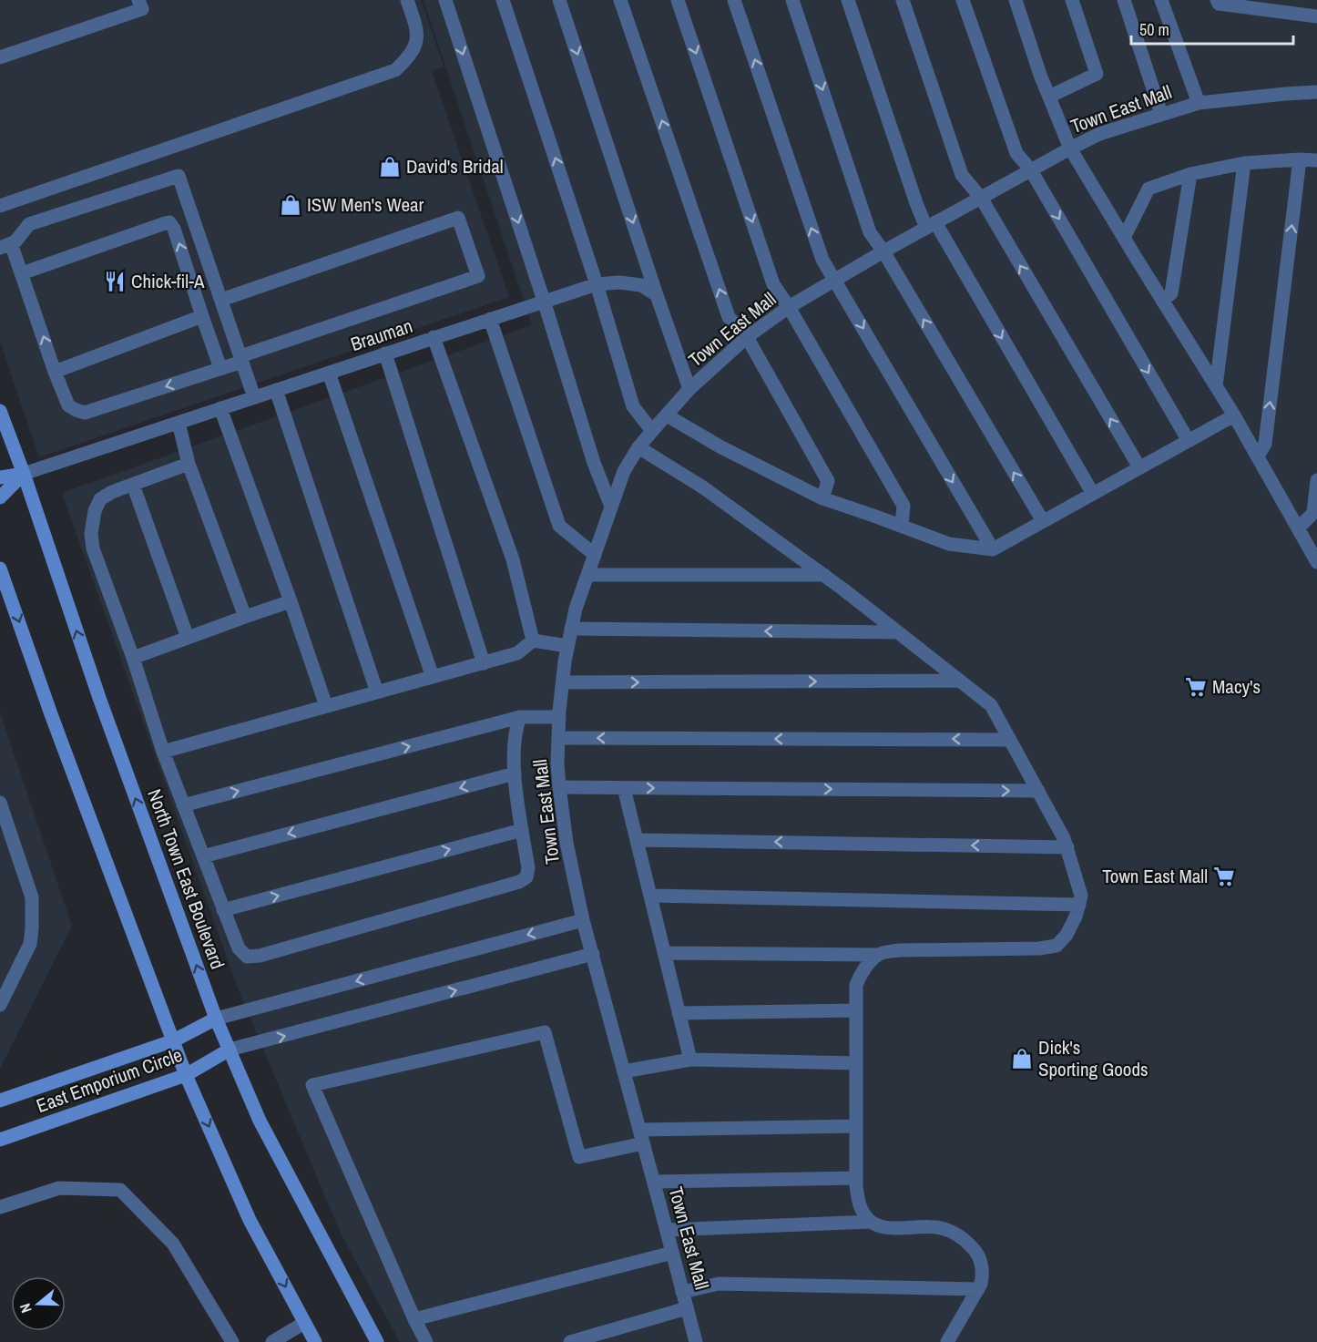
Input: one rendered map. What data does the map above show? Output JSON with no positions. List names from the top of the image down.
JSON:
{
  "streets": {
    "main road": ["North Town East Boulevard", "East Emporium Circle"],
    "street": ["Town East Mall", "Brauman"]
  },
  "crossings": [
    ["Brauman", "North Town East Boulevard"],
    ["North Town East Boulevard", "East Emporium Circle"]
  ],
  "places": {
    "shop": ["David's Bridal", "ISW Men's Wear", "Dick's Sporting Goods"],
    "restaurant": ["Chick-fil-A"],
    "supermarket": ["Macy's", "Town East Mall"]
  },
  "scale_bar": "50 m",
  "north": "left"
}
